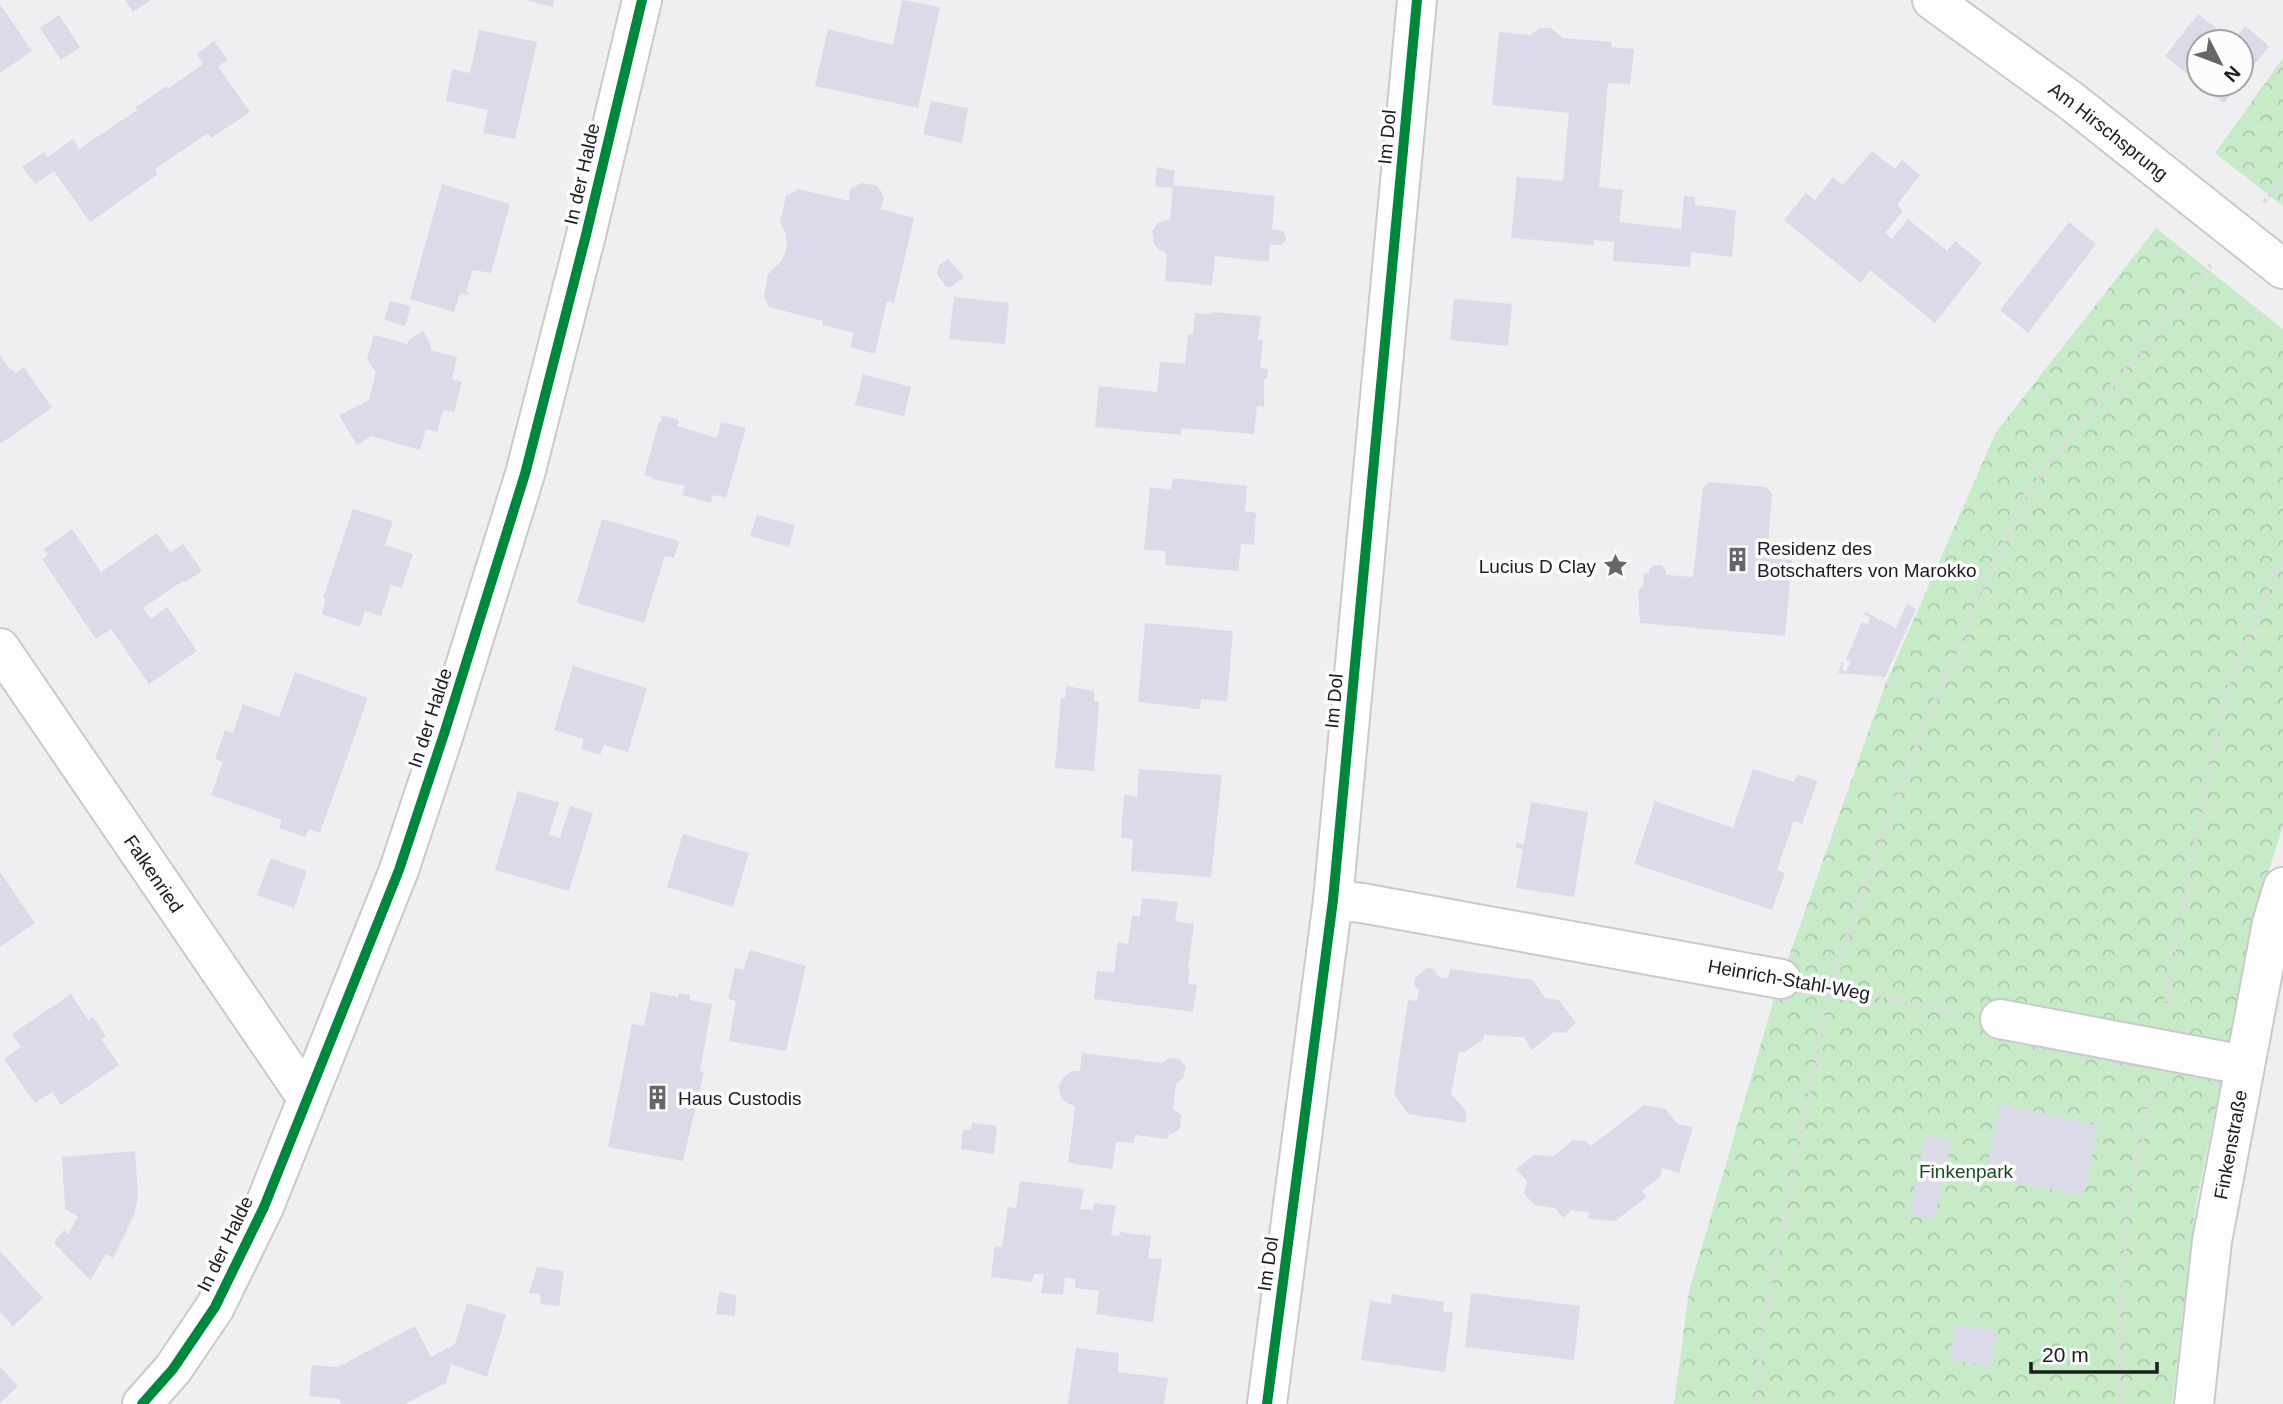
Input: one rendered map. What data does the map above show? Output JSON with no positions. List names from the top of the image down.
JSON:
{
  "streets": {
    "street": [
      "Am Hirschsprung",
      "Im Dol",
      "In der Halde",
      "Falkenried",
      "Heinrich-Stahl-Weg",
      "Finkenstraße"
    ]
  },
  "crossings": [
    ["Im Dol", "Heinrich-Stahl-Weg"],
    ["In der Halde", "Falkenried"]
  ],
  "parks": ["Finkenpark"],
  "places": {
    "building": ["Residenz des Botschafters von Marokko", "Haus Custodis"],
    "place": ["Lucius D Clay"]
  },
  "scale_bar": "20 m",
  "north": "bottom right"
}
